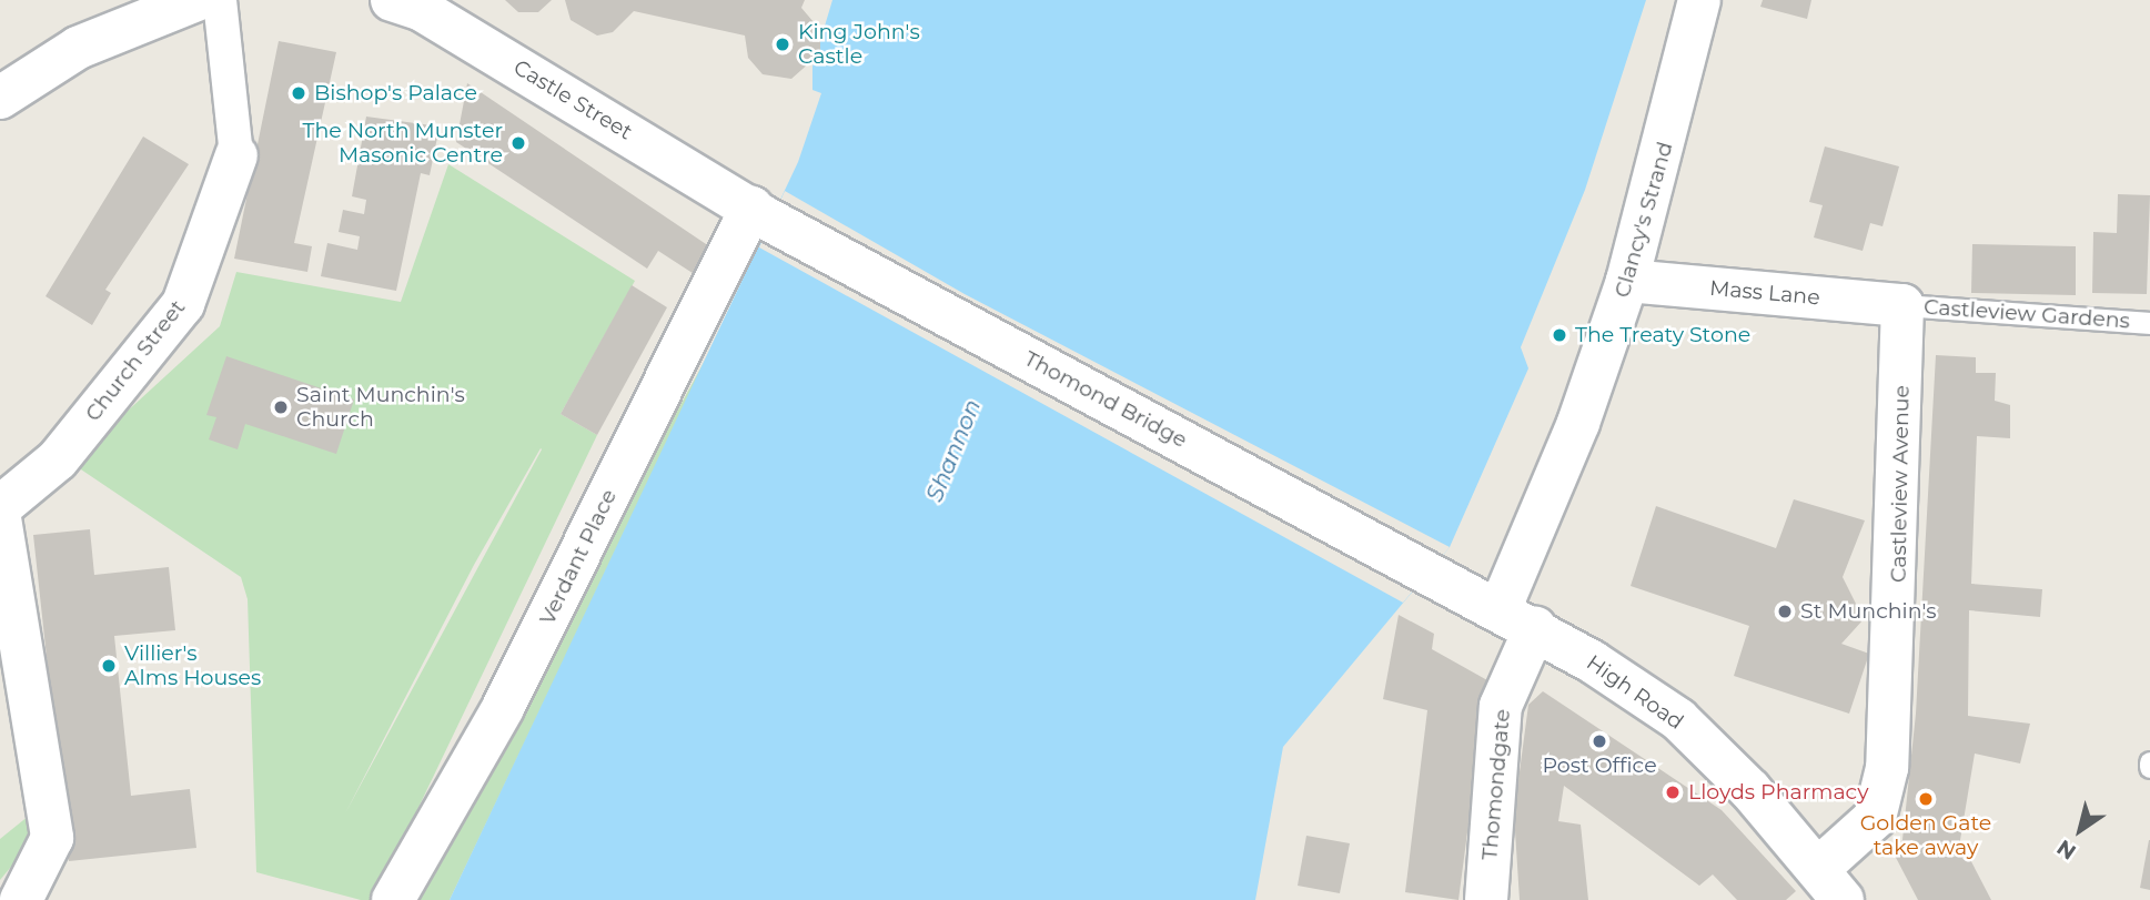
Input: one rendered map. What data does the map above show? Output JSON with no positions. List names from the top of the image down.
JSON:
{
  "streets": {
    "street": [
      "Castle Street",
      "Clancy's Strand",
      "Mass Lane",
      "Church Street",
      "Thomond Bridge",
      "Castleview Avenue",
      "Verdant Place",
      "High Road",
      "Thomondgate"
    ],
    "lane": ["Castleview Gardens"]
  },
  "crossings": [
    ["Castle Street", "Thomond Bridge"],
    ["Castle Street", "Verdant Place"],
    ["Clancy's Strand", "Mass Lane"],
    ["Clancy's Strand", "High Road"],
    ["Clancy's Strand", "Thomondgate"],
    ["Mass Lane", "Castleview Gardens"],
    ["Mass Lane", "Castleview Avenue"],
    ["Castleview Gardens", "Castleview Avenue"],
    ["Thomond Bridge", "Verdant Place"],
    ["Thomond Bridge", "High Road"],
    ["Castleview Avenue", "High Road"],
    ["High Road", "Thomondgate"]
  ],
  "water": ["Shannon"],
  "places": [
    "King John's Castle",
    "Bishop's Palace",
    "The North Munster Masonic Centre",
    "The Treaty Stone",
    "Saint Munchin's Church",
    "St Munchin's",
    "Villier's Alms Houses",
    "Post Office",
    "Lloyds Pharmacy",
    "Golden Gate take away"
  ],
  "north": "bottom left"
}
